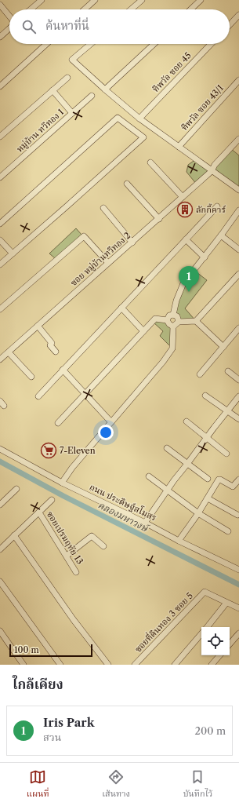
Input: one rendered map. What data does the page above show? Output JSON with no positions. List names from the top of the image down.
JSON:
{
  "streets": {
    "street": [
      "ทิพวัล ซอย 45",
      "ทิพวัล ซอย 43/1",
      "หมู่บ้าน ทวีทอง 1",
      "ซอย หมู่บ้านทวีทอง 2",
      "ถนน ประดิษฐ์สโมสร",
      "ซอยเปรมฤทัย 13",
      "ซอยที่ดินทอง 3 ซอย 5"
    ]
  },
  "water": ["คลองมหาวงษ์"],
  "places": {
    "building": ["ลักกี้คาร์"],
    "supermarket": ["7-Eleven"]
  },
  "scale_bar": "100 m",
  "page": {
    "search": "ค้นหาที่นี่",
    "pins": "1",
    "scale": "100 m",
    "heading": "ใกล้เคียง",
    "list": [
      {
        "mark": "1",
        "name": "Iris Park",
        "note": "สวน",
        "value": "200 m"
      }
    ],
    "nav": ["แผนที่", "เส้นทาง", "บันทึกไว้"]
  }
}
